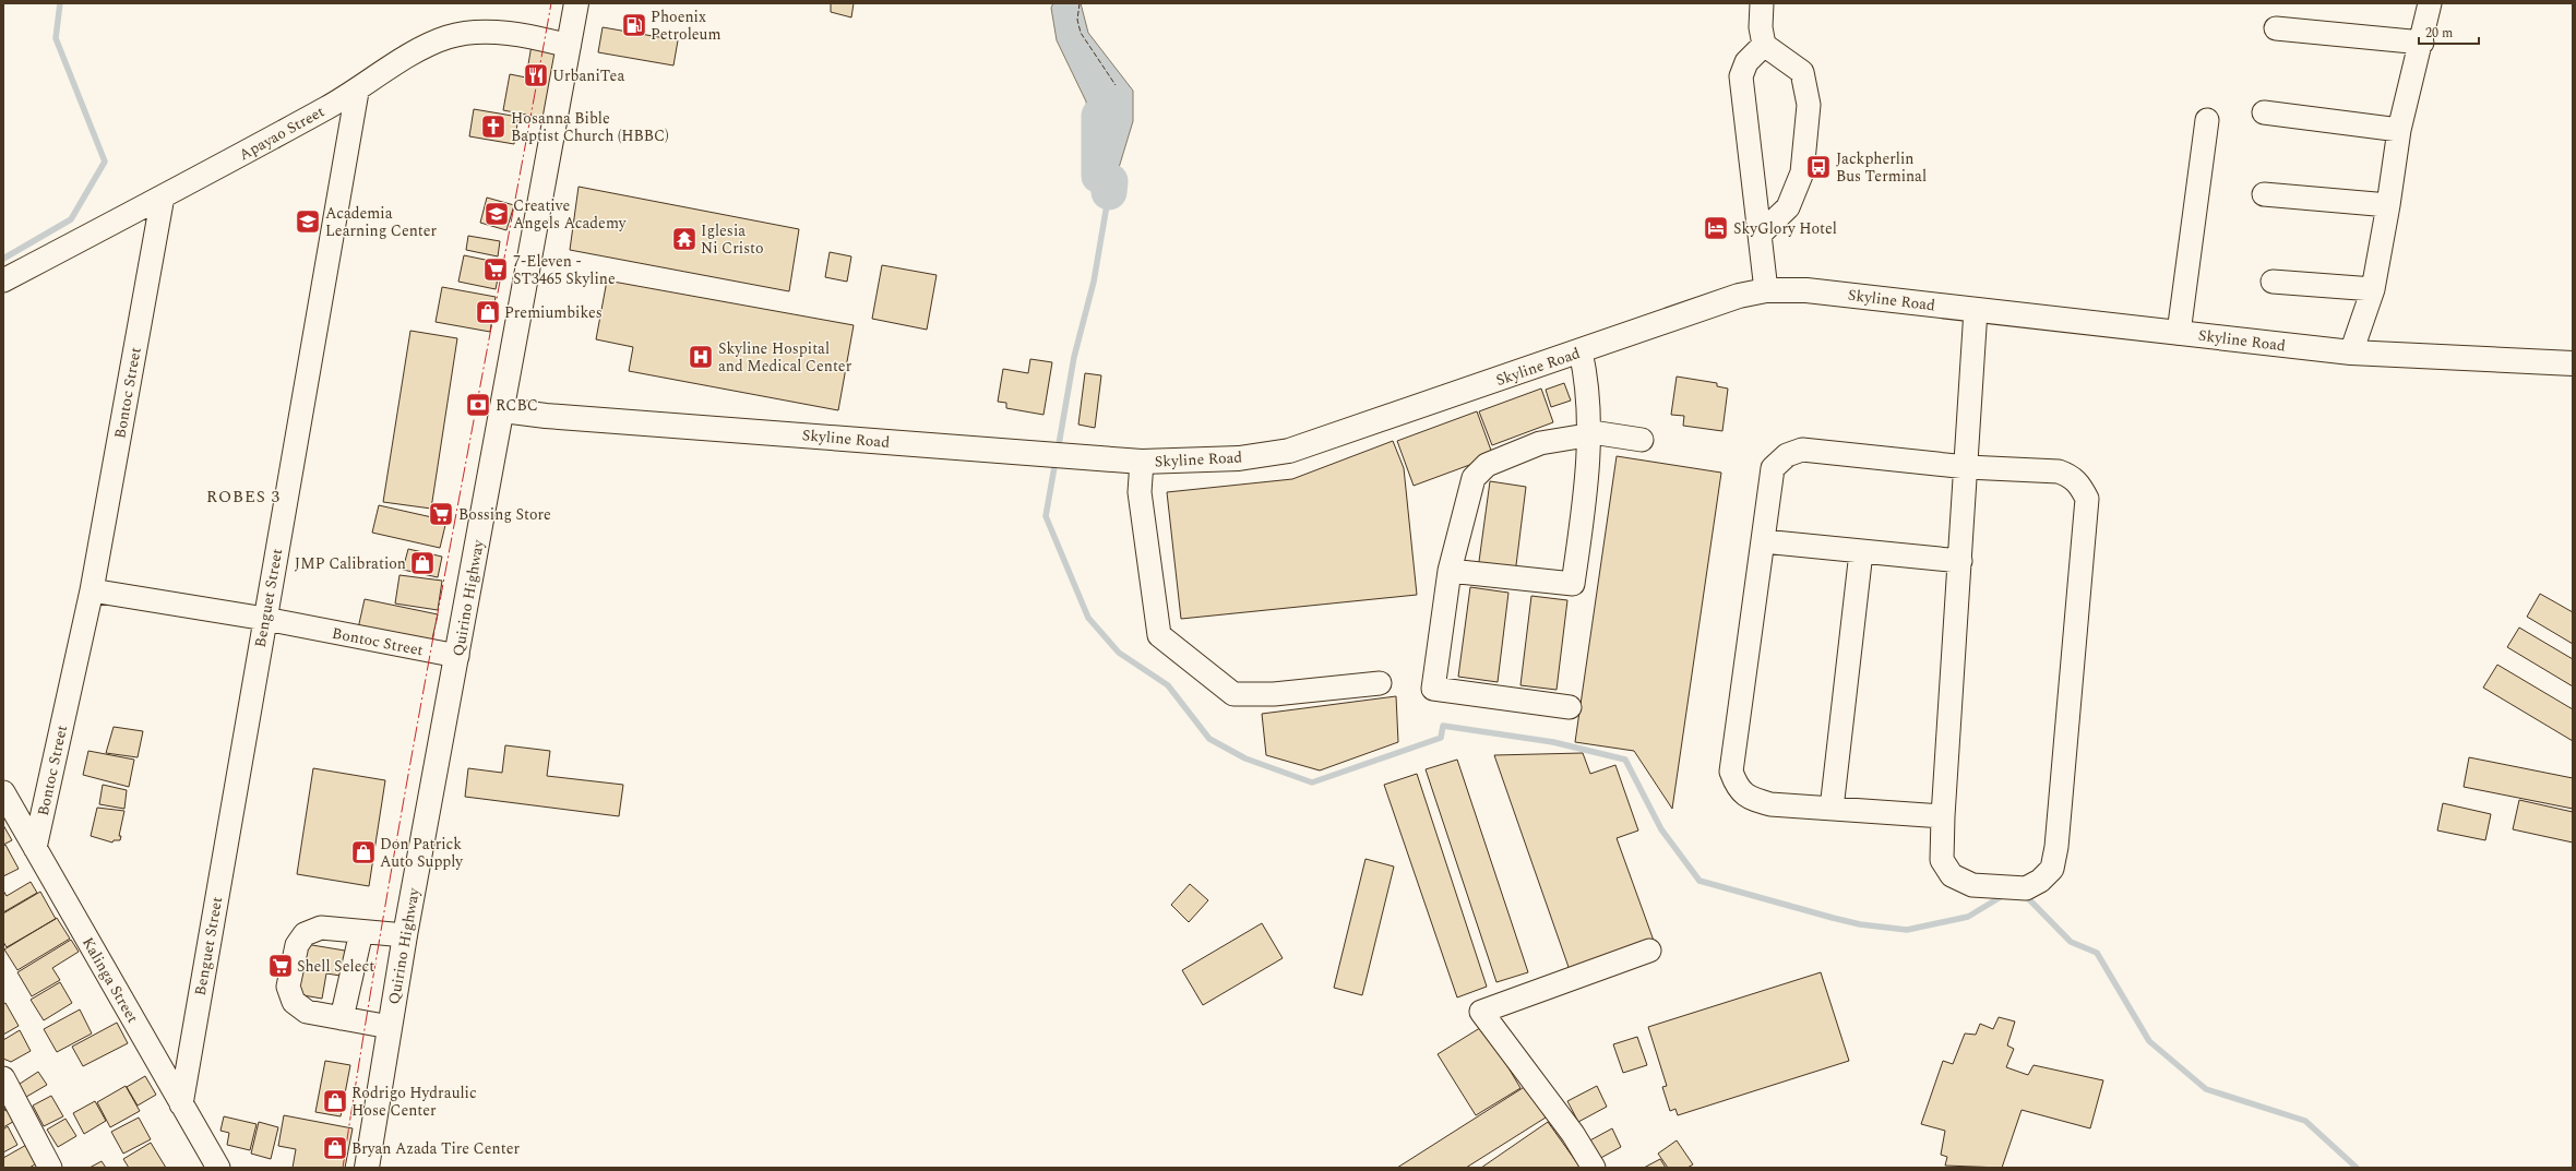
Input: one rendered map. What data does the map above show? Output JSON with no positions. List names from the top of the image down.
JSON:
{
  "streets": {
    "main road": ["Skyline Road", "Quirino Highway"],
    "street": [
      "Apayao Street",
      "Bontoc Street",
      "Benguet Street",
      "Kalinga Street"
    ]
  },
  "crossings": [
    ["Apayao Street", "Bontoc Street"],
    ["Apayao Street", "Benguet Street"],
    ["Apayao Street", "Quirino Highway"],
    ["Skyline Road", "Quirino Highway"],
    ["Bontoc Street", "Benguet Street"],
    ["Bontoc Street", "Quirino Highway"],
    ["Bontoc Street", "Kalinga Street"],
    ["Benguet Street", "Kalinga Street"]
  ],
  "districts": ["ROBES 3"],
  "places": {
    "fuel station": ["Phoenix Petroleum"],
    "restaurant": ["UrbaniTea"],
    "church": ["Hosanna Bible Baptist Church (HBBC)"],
    "bus stop": ["Jackpherlin Bus Terminal"],
    "school or university": ["Creative Angels Academy", "Academia Learning Center"],
    "hotel": ["SkyGlory Hotel"],
    "temple": ["Iglesia Ni Cristo"],
    "supermarket": ["7-Eleven - ST3465 Skyline", "Bossing Store", "Shell Select"],
    "shop": [
      "Premiumbikes",
      "JMP Calibration",
      "Don Patrick Auto Supply",
      "Rodrigo Hydraulic Hose Center",
      "Bryan Azada Tire Center"
    ],
    "hospital": ["Skyline Hospital and Medical Center"],
    "bank": ["RCBC"]
  },
  "scale_bar": "20 m"
}
